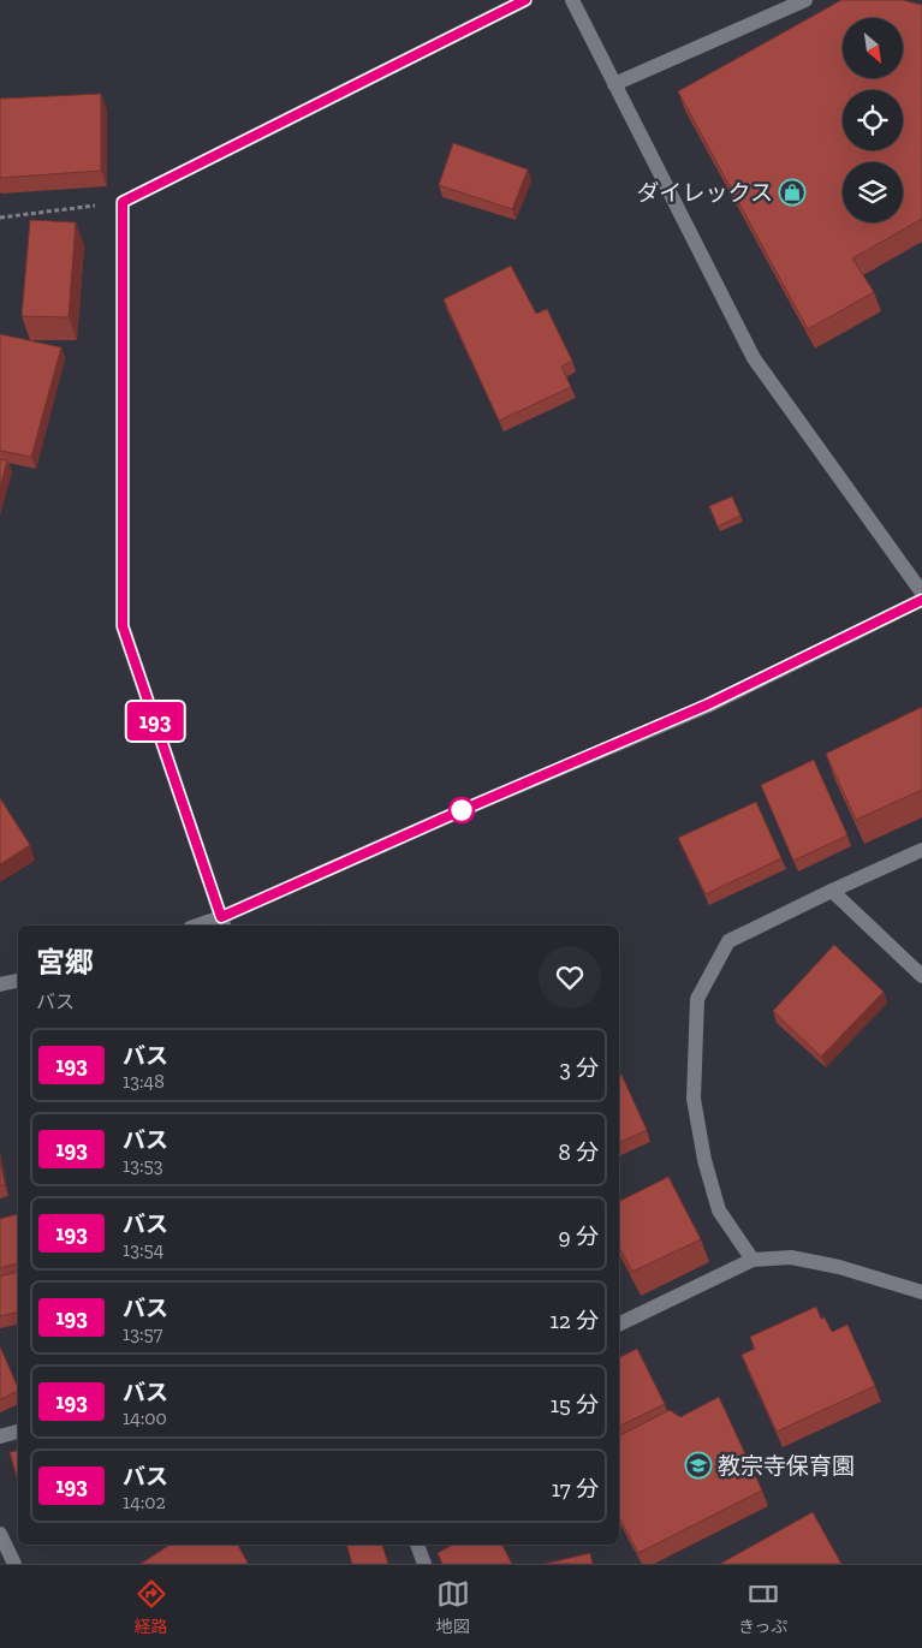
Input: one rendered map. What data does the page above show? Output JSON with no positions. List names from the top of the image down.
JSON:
{
  "places": {
    "shop": ["ダイレックス"],
    "school or university": ["教宗寺保育園"]
  },
  "lines": ["bus line 193"],
  "north": "bottom right",
  "page": {
    "on_map": "193",
    "heading": ["宮郷", "バス"],
    "list": [
      {
        "mark": "193",
        "name": "バス",
        "note": "13:48",
        "value": "3 分"
      },
      {
        "mark": "193",
        "name": "バス",
        "note": "13:53",
        "value": "8 分"
      },
      {
        "mark": "193",
        "name": "バス",
        "note": "13:54",
        "value": "9 分"
      },
      {
        "mark": "193",
        "name": "バス",
        "note": "13:57",
        "value": "12 分"
      },
      {
        "mark": "193",
        "name": "バス",
        "note": "14:00",
        "value": "15 分"
      },
      {
        "mark": "193",
        "name": "バス",
        "note": "14:02",
        "value": "17 分"
      }
    ],
    "tabs": ["経路", "地図", "きっぷ"]
  }
}
